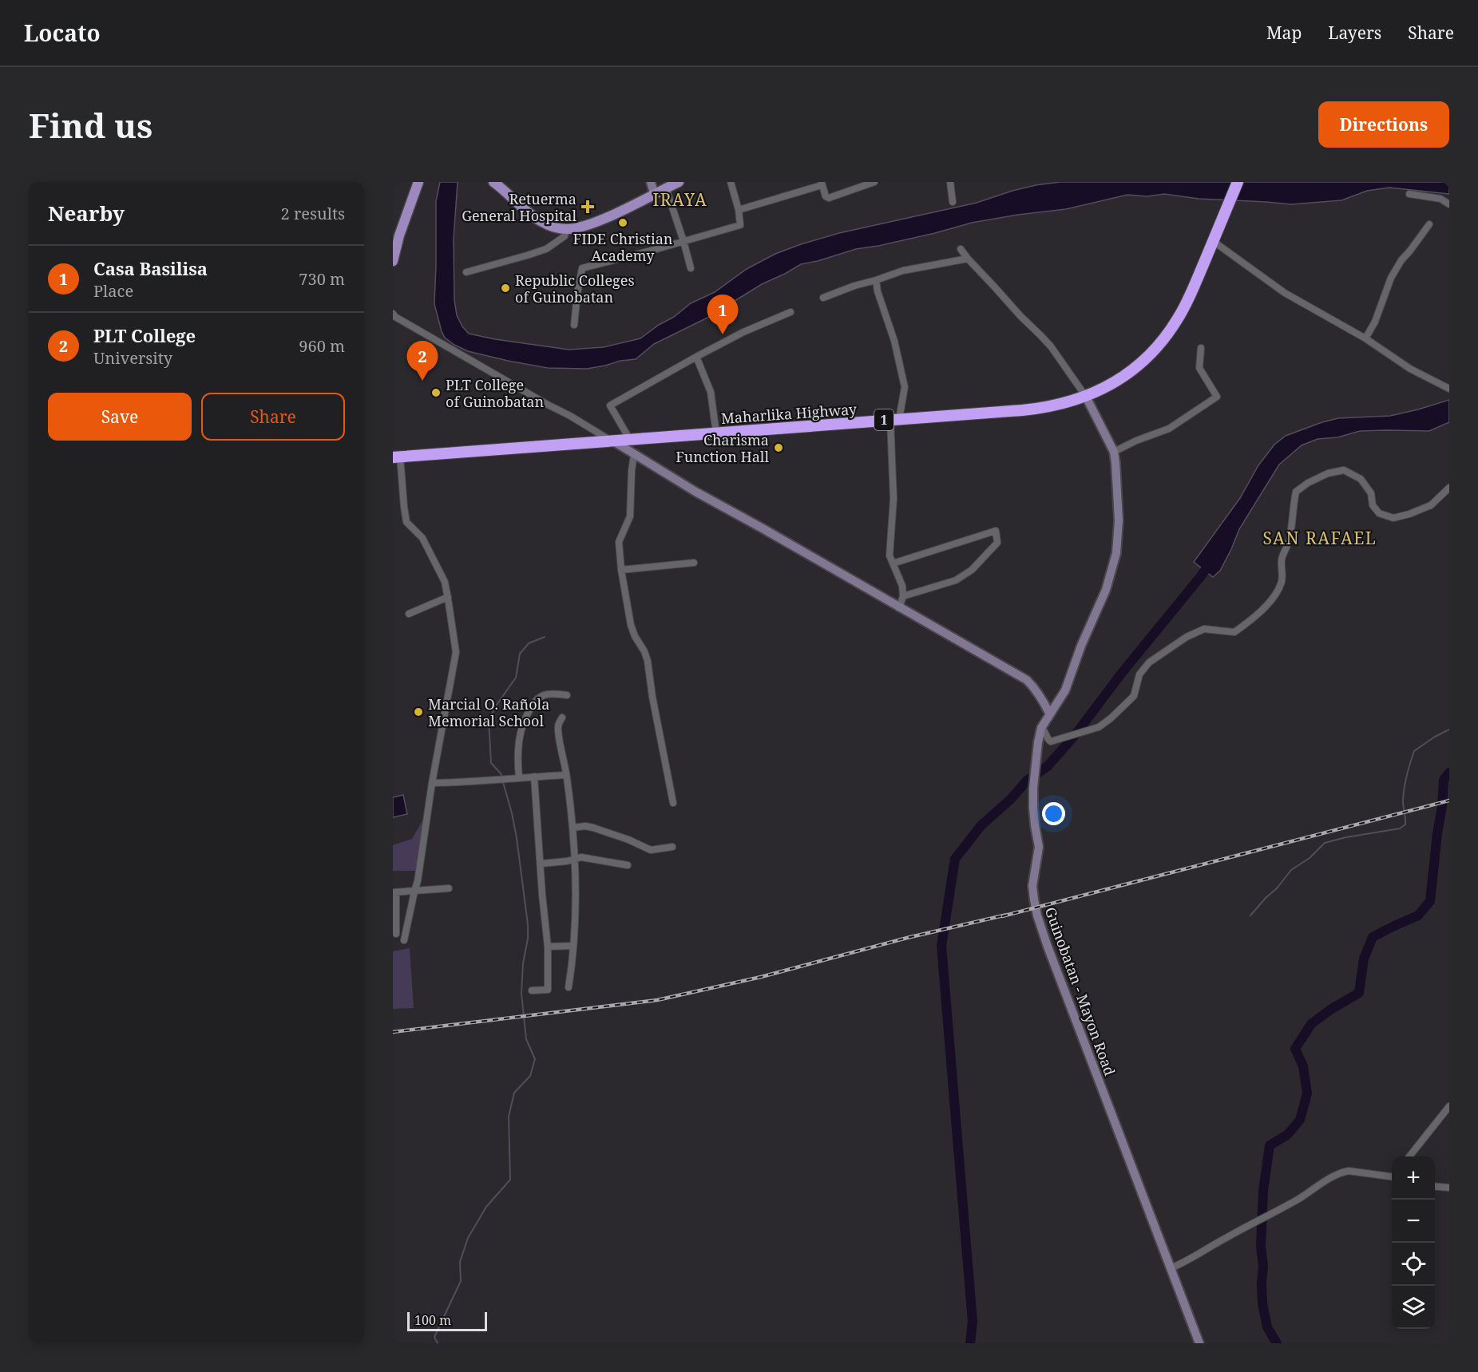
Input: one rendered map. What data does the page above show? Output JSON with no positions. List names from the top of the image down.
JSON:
{
  "streets": {
    "highway": ["Maharlika Highway", "1"],
    "main road": ["Guinobatan - Mayon Road"]
  },
  "crossings": [
    ["Maharlika Highway", "Guinobatan - Mayon Road"]
  ],
  "districts": ["IRAYA", "SAN RAFAEL"],
  "places": {
    "health": ["Retuerma General Hospital"],
    "other": [
      "FIDE Christian Academy",
      "Republic Colleges of Guinobatan",
      "PLT College of Guinobatan",
      "Charisma Function Hall",
      "Marcial O. Rañola Memorial School"
    ]
  },
  "scale_bar": "100 m",
  "page": {
    "header": "Locato",
    "nav": ["Map", "Layers", "Share"],
    "buttons": [
      "Directions",
      ["Save", "Share"]
    ],
    "title": "Find us",
    "heading": ["Nearby", "2 results"],
    "list": [
      {
        "mark": "1",
        "name": "Casa Basilisa",
        "note": "Place",
        "value": "730 m"
      },
      {
        "mark": "2",
        "name": "PLT College",
        "note": "University",
        "value": "960 m"
      }
    ],
    "pins": ["1", "2"],
    "map_buttons": ["+", "−"],
    "scale": "100 m"
  }
}
